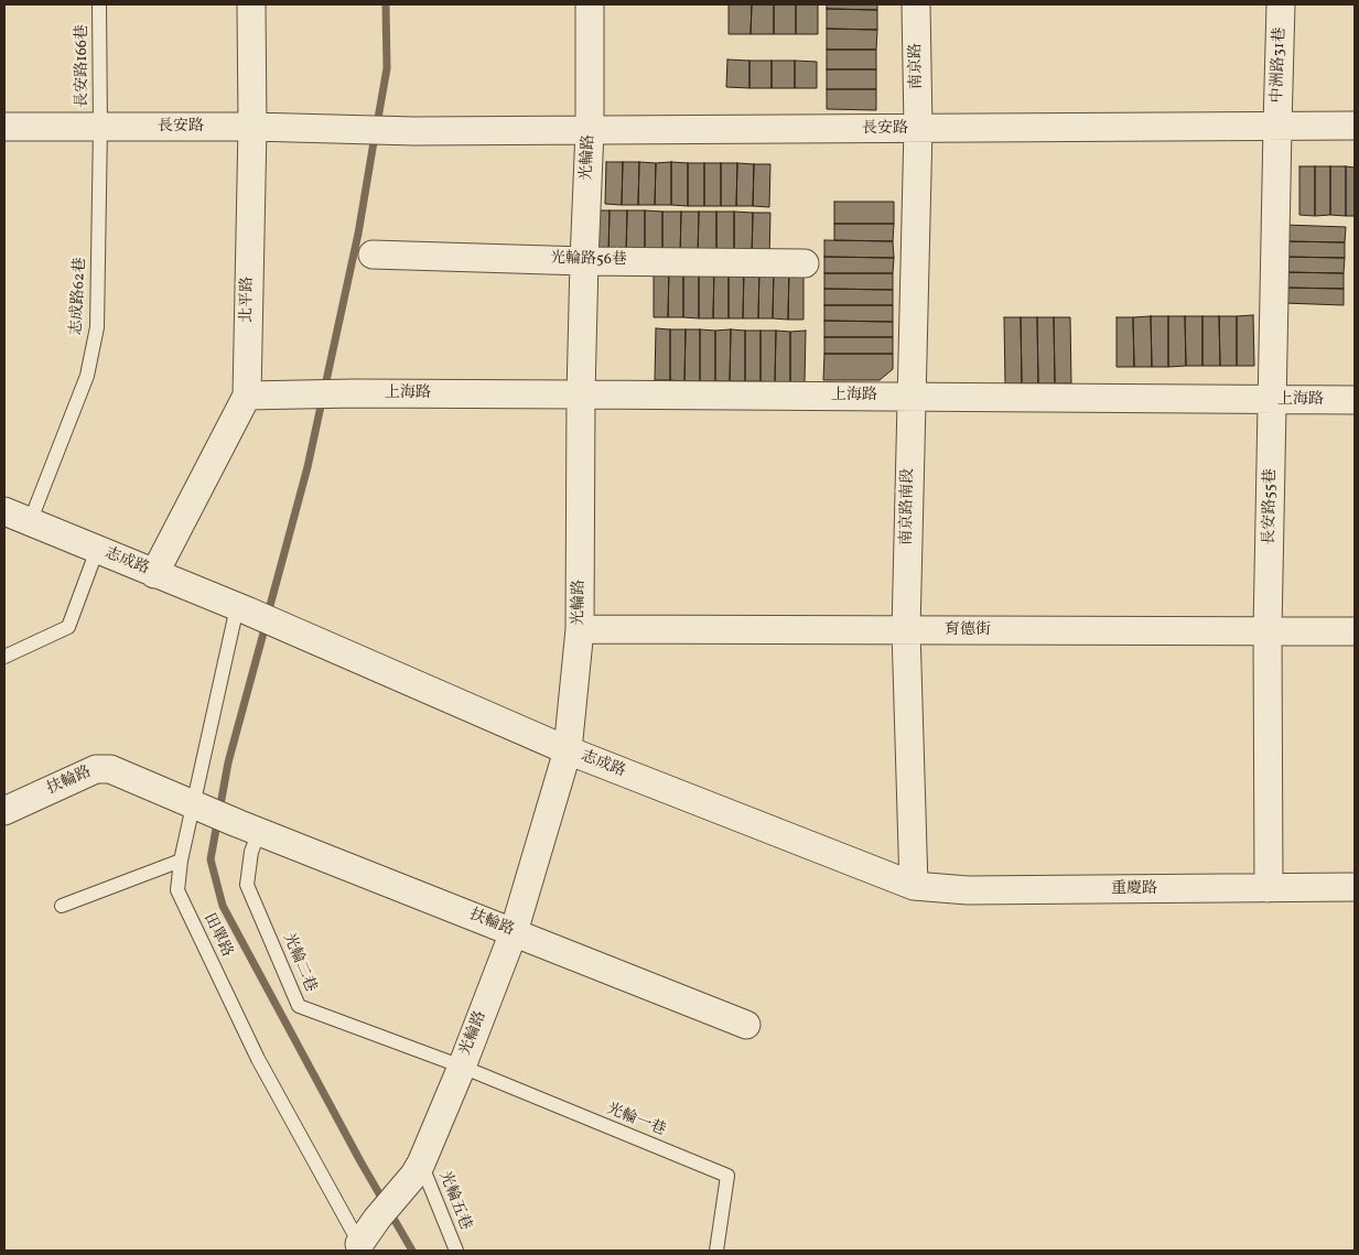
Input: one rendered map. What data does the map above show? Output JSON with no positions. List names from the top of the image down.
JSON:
{
  "streets": {
    "street": [
      "中洲路31巷",
      "南京路",
      "長安路",
      "光輪路",
      "光輪路56巷",
      "北平路",
      "上海路",
      "南京路南段",
      "長安路55巷",
      "志成路",
      "育德街",
      "扶輪路",
      "重慶路"
    ],
    "lane": [
      "長安路166巷",
      "志成路62巷",
      "田單路",
      "光輪二巷",
      "光輪一巷",
      "光輪五巷"
    ]
  },
  "crossings": [
    ["中洲路31巷", "長安路"],
    ["中洲路31巷", "長安路55巷"],
    ["長安路166巷", "長安路"],
    ["長安路166巷", "志成路62巷"],
    ["南京路", "長安路"],
    ["南京路", "南京路南段"],
    ["長安路", "光輪路"],
    ["長安路", "志成路62巷"],
    ["長安路", "北平路"],
    ["長安路", "南京路南段"],
    ["長安路", "長安路55巷"],
    ["光輪路", "光輪路56巷"],
    ["光輪路", "上海路"],
    ["光輪路", "志成路"],
    ["光輪路", "育德街"],
    ["光輪路", "扶輪路"],
    ["光輪路", "田單路"],
    ["光輪路", "光輪二巷"],
    ["光輪路", "光輪一巷"],
    ["光輪路", "光輪五巷"],
    ["志成路62巷", "志成路"],
    ["北平路", "上海路"],
    ["北平路", "志成路"],
    ["上海路", "南京路南段"],
    ["上海路", "長安路55巷"],
    ["南京路南段", "志成路"],
    ["南京路南段", "育德街"],
    ["南京路南段", "重慶路"],
    ["長安路55巷", "育德街"],
    ["長安路55巷", "重慶路"],
    ["志成路", "重慶路"],
    ["志成路", "田單路"],
    ["扶輪路", "田單路"],
    ["扶輪路", "光輪二巷"],
    ["光輪二巷", "光輪一巷"]
  ]
}
